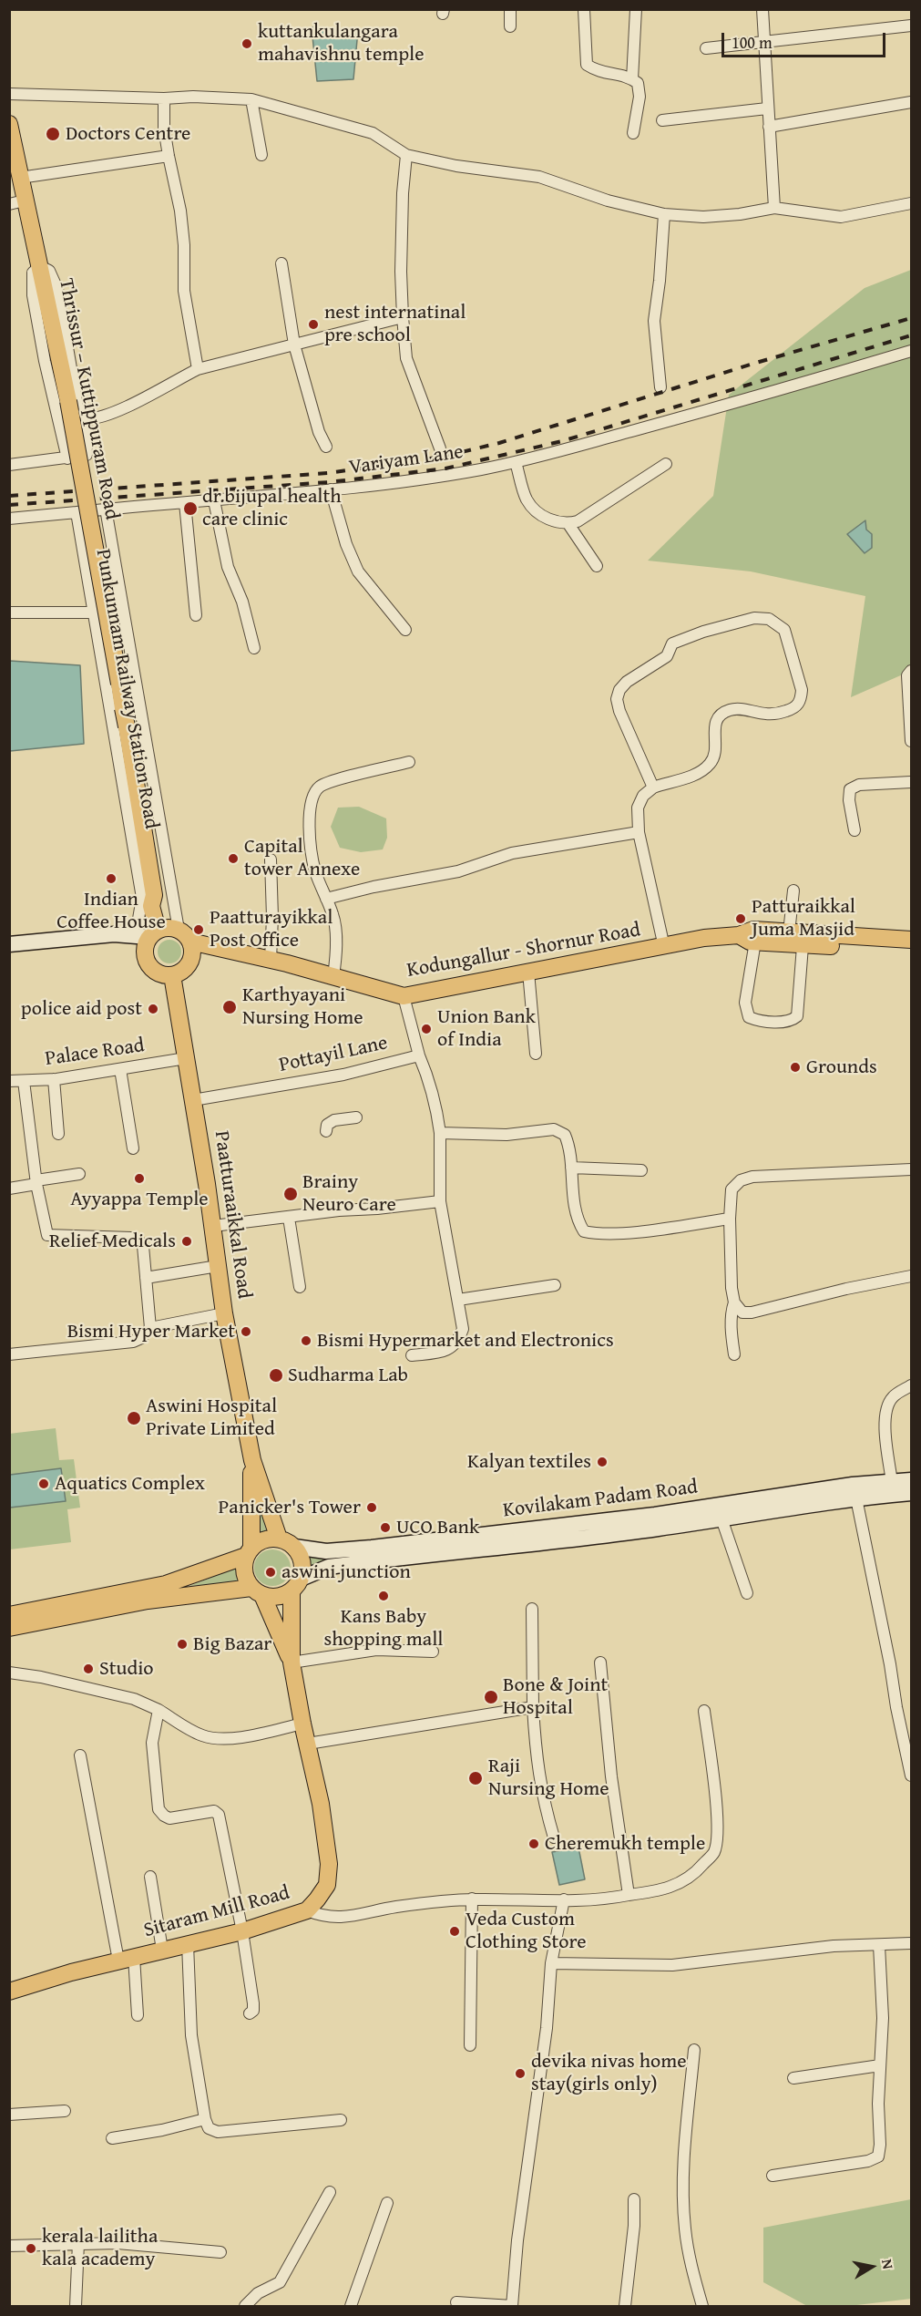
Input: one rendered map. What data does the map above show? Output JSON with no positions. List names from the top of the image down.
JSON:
{
  "streets": {
    "main road": [
      "Thrissur – Kuttippuram Road",
      "Kodungallur - Shornur Road",
      "Paatturaaikkal Road",
      "Kovilakam Padam Road",
      "Sitaram Mill Road"
    ],
    "street": [
      "Variyam Lane",
      "Punkunnam Railway Station Road",
      "Palace Road",
      "Pottayil Lane"
    ]
  },
  "crossings": [
    ["Thrissur – Kuttippuram Road", "Kodungallur - Shornur Road"],
    ["Thrissur – Kuttippuram Road", "Paatturaaikkal Road"],
    ["Variyam Lane", "Punkunnam Railway Station Road"],
    ["Kodungallur - Shornur Road", "Pottayil Lane"],
    ["Kodungallur - Shornur Road", "Paatturaaikkal Road"],
    ["Palace Road", "Paatturaaikkal Road"],
    ["Pottayil Lane", "Paatturaaikkal Road"],
    ["Kovilakam Padam Road", "Sitaram Mill Road"]
  ],
  "places": [
    "kuttankulangara mahavishnu temple",
    "Doctors Centre",
    "nest internatinal pre school",
    "dr.bijupal health care clinic",
    "Capital tower Annexe",
    "Indian Coffee House",
    "Patturaikkal Juma Masjid",
    "Paatturayikkal Post Office",
    "Karthyayani Nursing Home",
    "police aid post",
    "Union Bank of India",
    "Grounds",
    "Ayyappa Temple",
    "Brainy Neuro Care",
    "Relief Medicals",
    "Bismi Hyper Market",
    "Bismi Hypermarket and Electronics",
    "Sudharma Lab",
    "Aswini Hospital Private Limited",
    "Kalyan textiles",
    "Aquatics Complex",
    "Panicker's Tower",
    "UCO Bank",
    "aswini junction",
    "Kans Baby shopping mall",
    "Big Bazar",
    "Studio",
    "Bone & Joint Hospital",
    "Raji Nursing Home",
    "Cheremukh temple",
    "Veda Custom Clothing Store",
    "devika nivas home stay(girls only)",
    "kerala lailitha kala academy"
  ],
  "scale_bar": "100 m",
  "north": "right"
}
